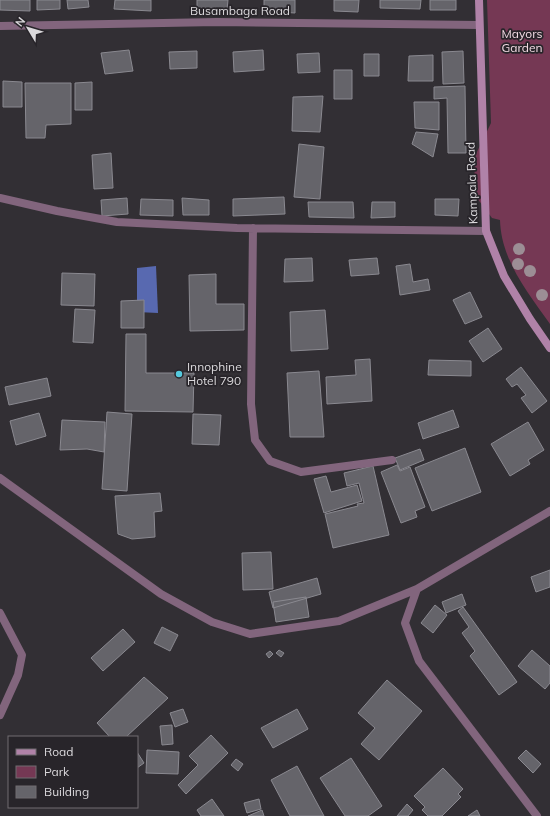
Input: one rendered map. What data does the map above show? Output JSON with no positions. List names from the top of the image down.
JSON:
{
  "streets": {
    "main road": ["Kampala Road"],
    "street": ["Busambaga Road"]
  },
  "crossings": [
    ["Busambaga Road", "Kampala Road"]
  ],
  "parks": ["Mayors Garden"],
  "places": ["Innophine Hotel 790"],
  "legend": ["Road", "Park", "Building"],
  "north": "top left"
}
